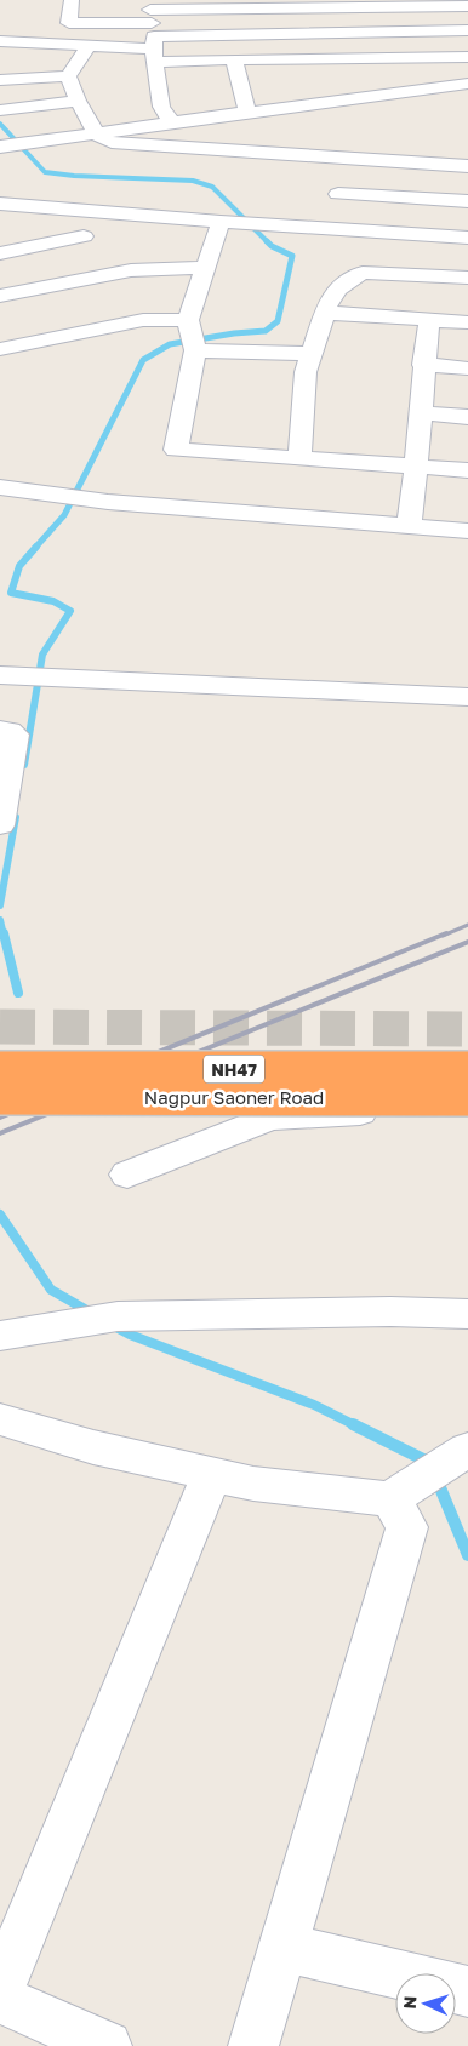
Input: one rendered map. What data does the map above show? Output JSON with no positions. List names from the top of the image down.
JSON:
{
  "streets": {
    "highway": ["NH47", "Nagpur Saoner Road"]
  },
  "north": "left"
}
